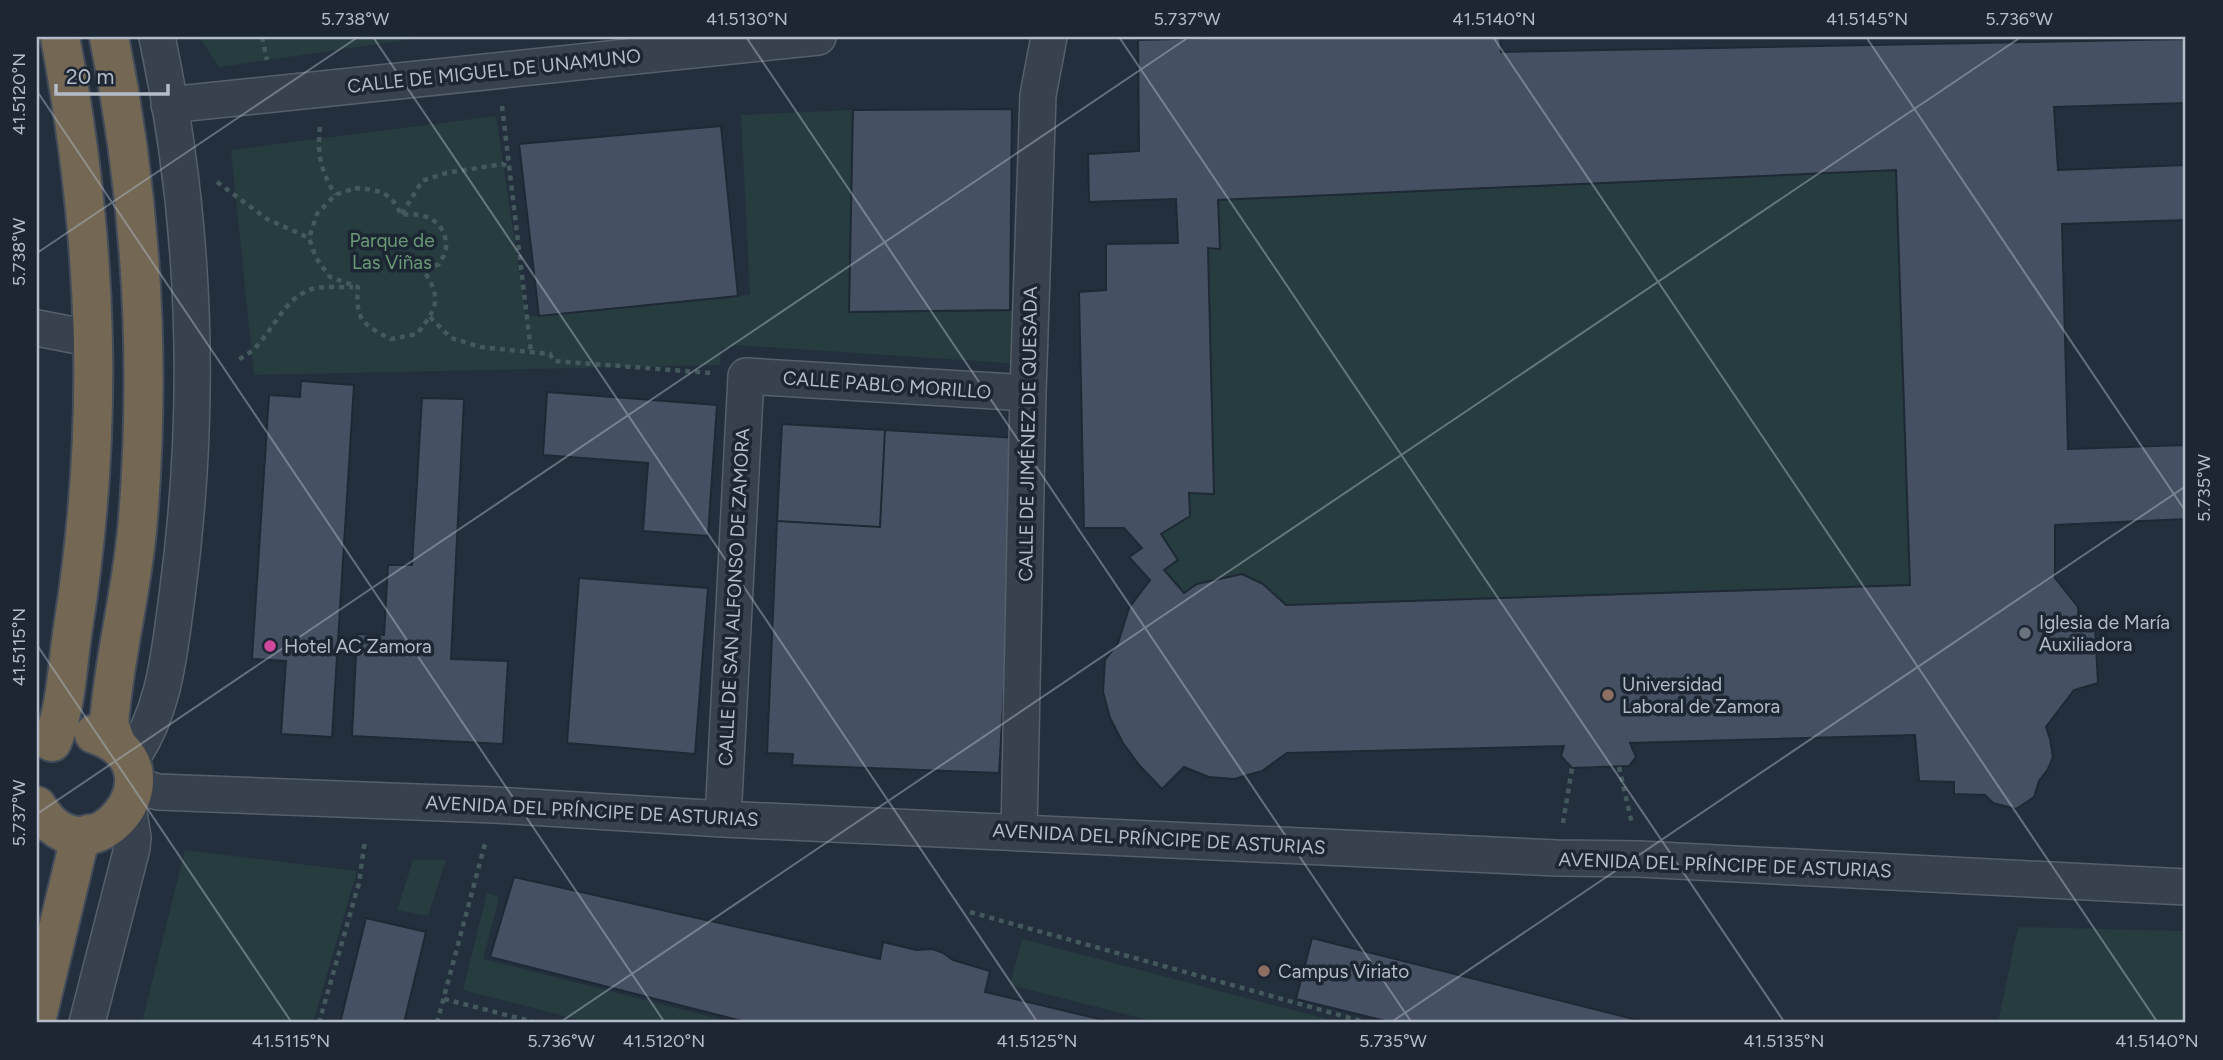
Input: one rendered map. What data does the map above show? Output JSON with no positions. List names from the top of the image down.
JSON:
{
  "streets": {
    "street": [
      "CALLE DE MIGUEL DE UNAMUNO",
      "CALLE PABLO MORILLO",
      "CALLE DE JIMÉNEZ DE QUESADA",
      "CALLE DE SAN ALFONSO DE ZAMORA",
      "AVENIDA DEL PRÍNCIPE DE ASTURIAS"
    ]
  },
  "crossings": [
    ["CALLE PABLO MORILLO", "CALLE DE JIMÉNEZ DE QUESADA"],
    ["CALLE PABLO MORILLO", "CALLE DE SAN ALFONSO DE ZAMORA"],
    ["CALLE DE JIMÉNEZ DE QUESADA", "AVENIDA DEL PRÍNCIPE DE ASTURIAS"],
    ["CALLE DE SAN ALFONSO DE ZAMORA", "AVENIDA DEL PRÍNCIPE DE ASTURIAS"]
  ],
  "parks": ["Parque de Las Viñas"],
  "places": [
    "Iglesia de María Auxiliadora",
    "Hotel AC Zamora",
    "Universidad Laboral de Zamora",
    "Campus Viriato"
  ],
  "scale_bar": "20 m",
  "coordinates": [
    "5.738°W",
    "41.5130°N",
    "5.737°W",
    "41.5140°N",
    "41.5145°N",
    "5.736°W",
    "41.5120°N",
    "5.735°W",
    "41.5115°N",
    "41.5125°N",
    "41.5135°N"
  ]
}
